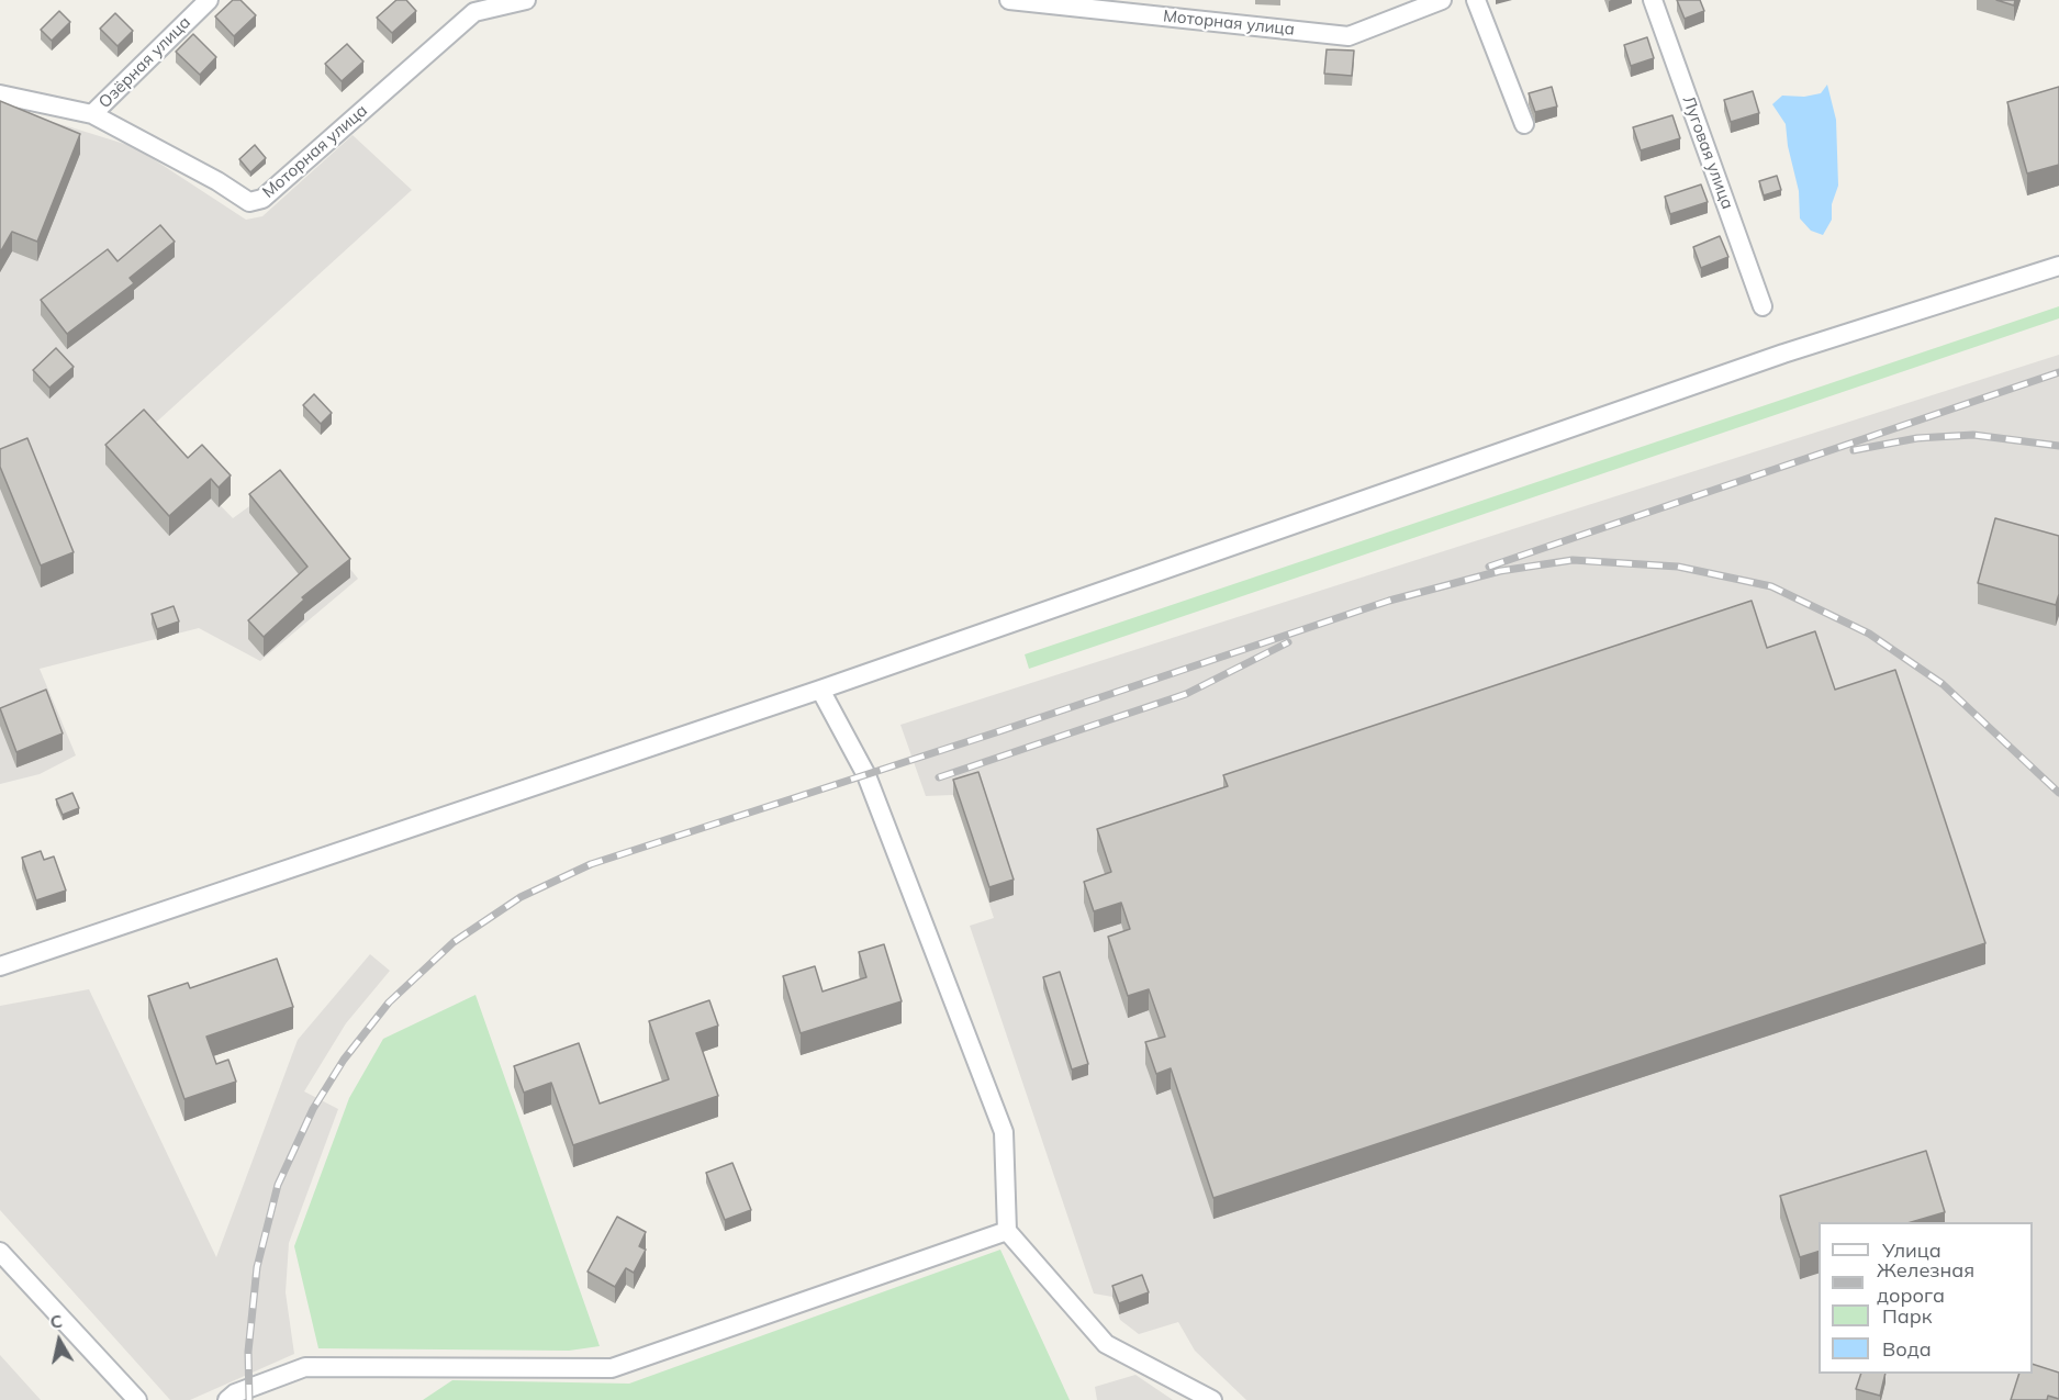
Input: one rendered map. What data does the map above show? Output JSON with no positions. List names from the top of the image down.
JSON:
{
  "streets": {
    "street": ["Моторная улица", "Озёрная улица", "Луговая улица"]
  },
  "crossings": [
    ["Моторная улица", "Озёрная улица"]
  ],
  "legend": [
    "Улица",
    "Железная дорога",
    "Парк",
    "Вода"
  ],
  "north": "top"
}
